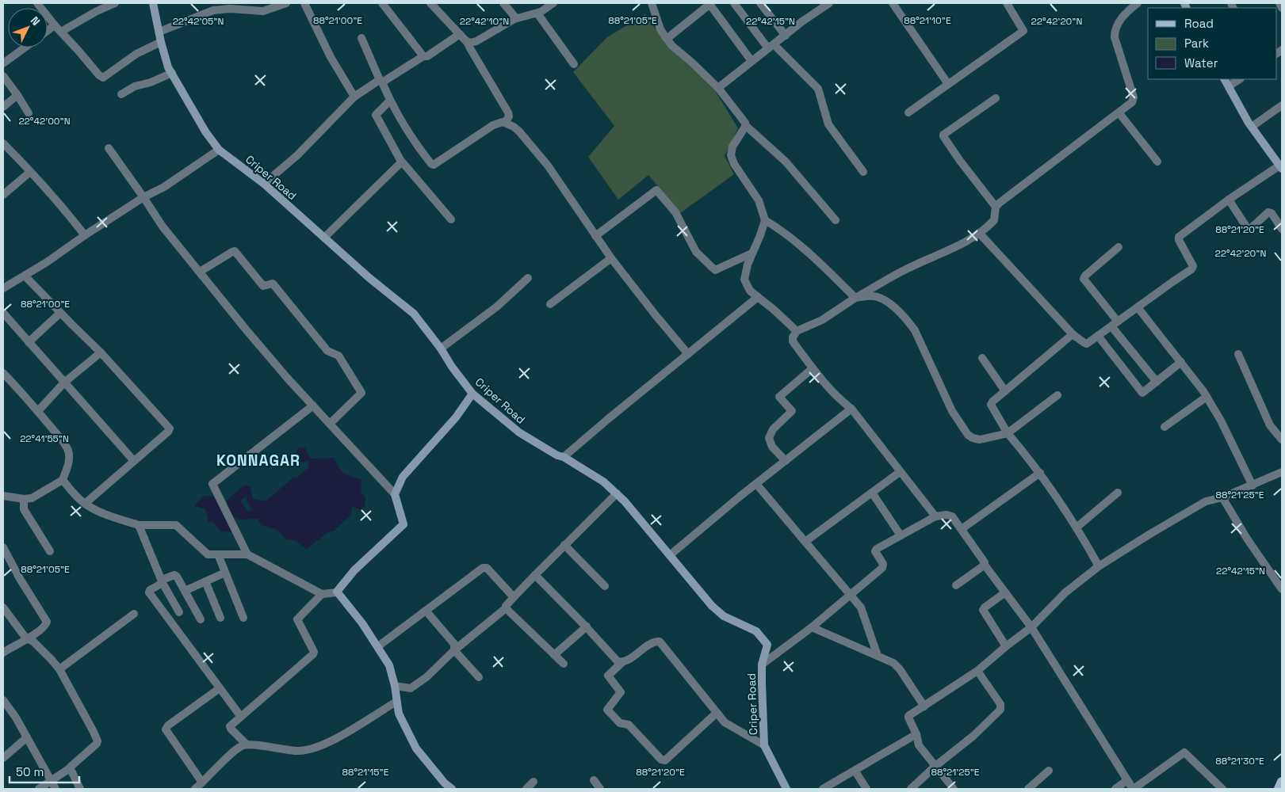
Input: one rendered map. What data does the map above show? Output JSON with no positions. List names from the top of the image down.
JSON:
{
  "streets": {
    "main road": ["Criper Road"]
  },
  "districts": ["KONNAGAR"],
  "legend": ["Road", "Park", "Water"],
  "scale_bar": "50 m",
  "north": "top right",
  "coordinates": [
    "88°21'00\"E",
    "88°21'05\"E",
    "88°21'10\"E",
    "22°42'05\"N",
    "22°42'10\"N",
    "22°42'15\"N",
    "22°42'20\"N",
    "22°42'00\"N",
    "88°21'20\"E",
    "22°41'55\"N",
    "88°21'25\"E",
    "88°21'30\"E",
    "88°21'15\"E"
  ]
}
